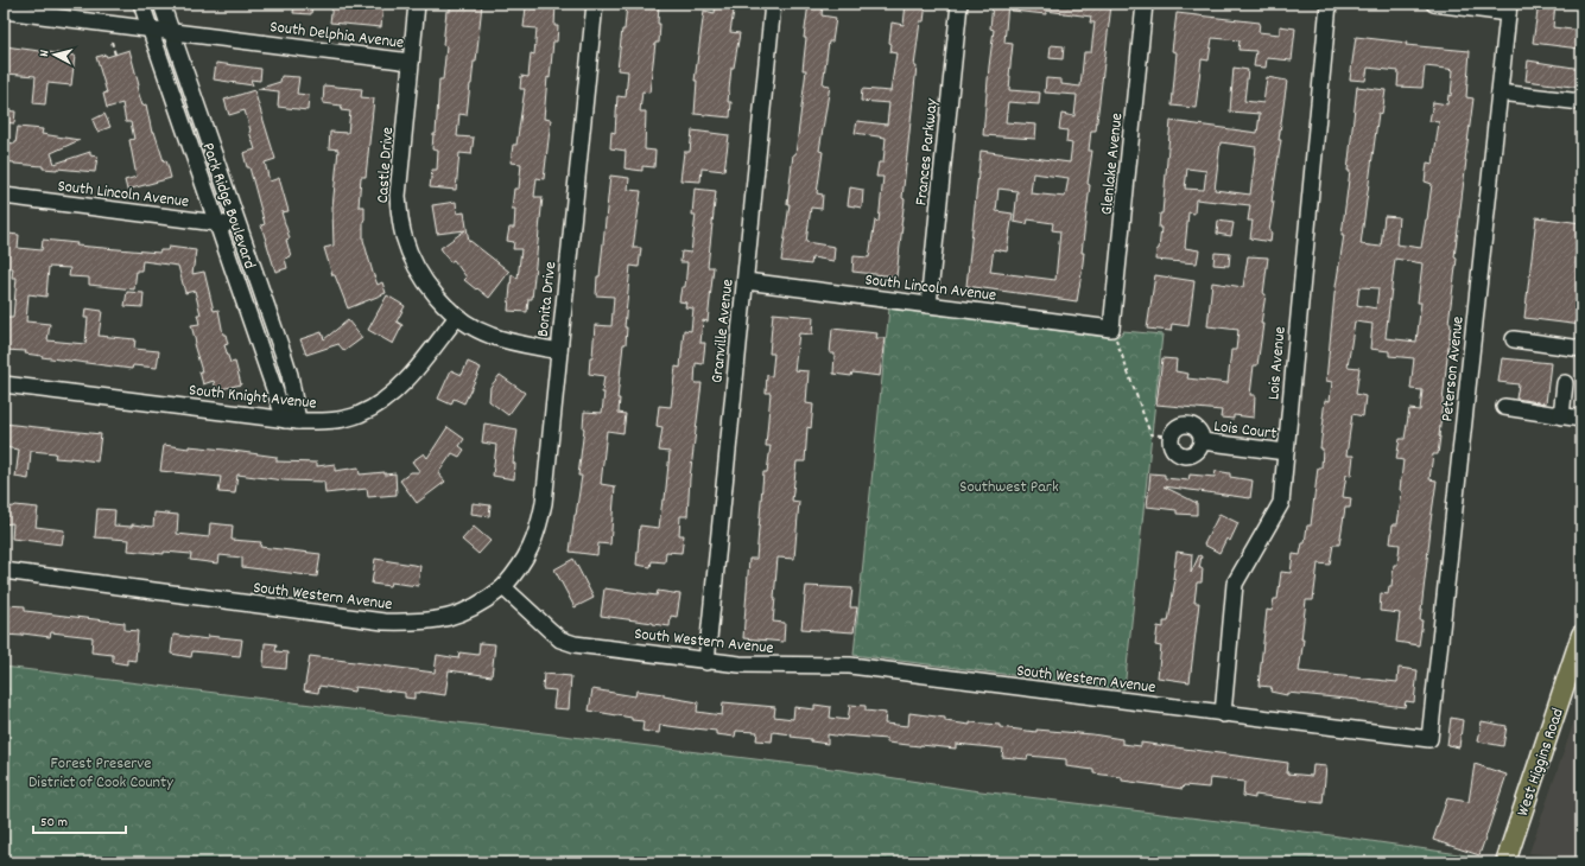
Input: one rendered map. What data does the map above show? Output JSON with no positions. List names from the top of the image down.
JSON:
{
  "streets": {
    "main road": ["West Higgins Road"],
    "street": [
      "South Delphia Avenue",
      "Frances Parkway",
      "Glenlake Avenue",
      "Castle Drive",
      "South Lincoln Avenue",
      "Park Ridge Boulevard",
      "Bonita Drive",
      "Granville Avenue",
      "Lois Avenue",
      "Peterson Avenue",
      "South Knight Avenue",
      "Lois Court",
      "South Western Avenue"
    ]
  },
  "crossings": [
    ["South Delphia Avenue", "Castle Drive"],
    ["South Delphia Avenue", "Park Ridge Boulevard"],
    ["Frances Parkway", "South Lincoln Avenue"],
    ["Glenlake Avenue", "South Lincoln Avenue"],
    ["Castle Drive", "Bonita Drive"],
    ["Castle Drive", "South Knight Avenue"],
    ["South Lincoln Avenue", "Park Ridge Boulevard"],
    ["South Lincoln Avenue", "Granville Avenue"],
    ["Park Ridge Boulevard", "South Knight Avenue"],
    ["Bonita Drive", "South Western Avenue"],
    ["Granville Avenue", "South Western Avenue"],
    ["Lois Avenue", "Lois Court"],
    ["Lois Avenue", "South Western Avenue"],
    ["Peterson Avenue", "South Western Avenue"]
  ],
  "parks": ["Southwest Park", "Forest Preserve District of Cook County"],
  "scale_bar": "50 m",
  "north": "left"
}
